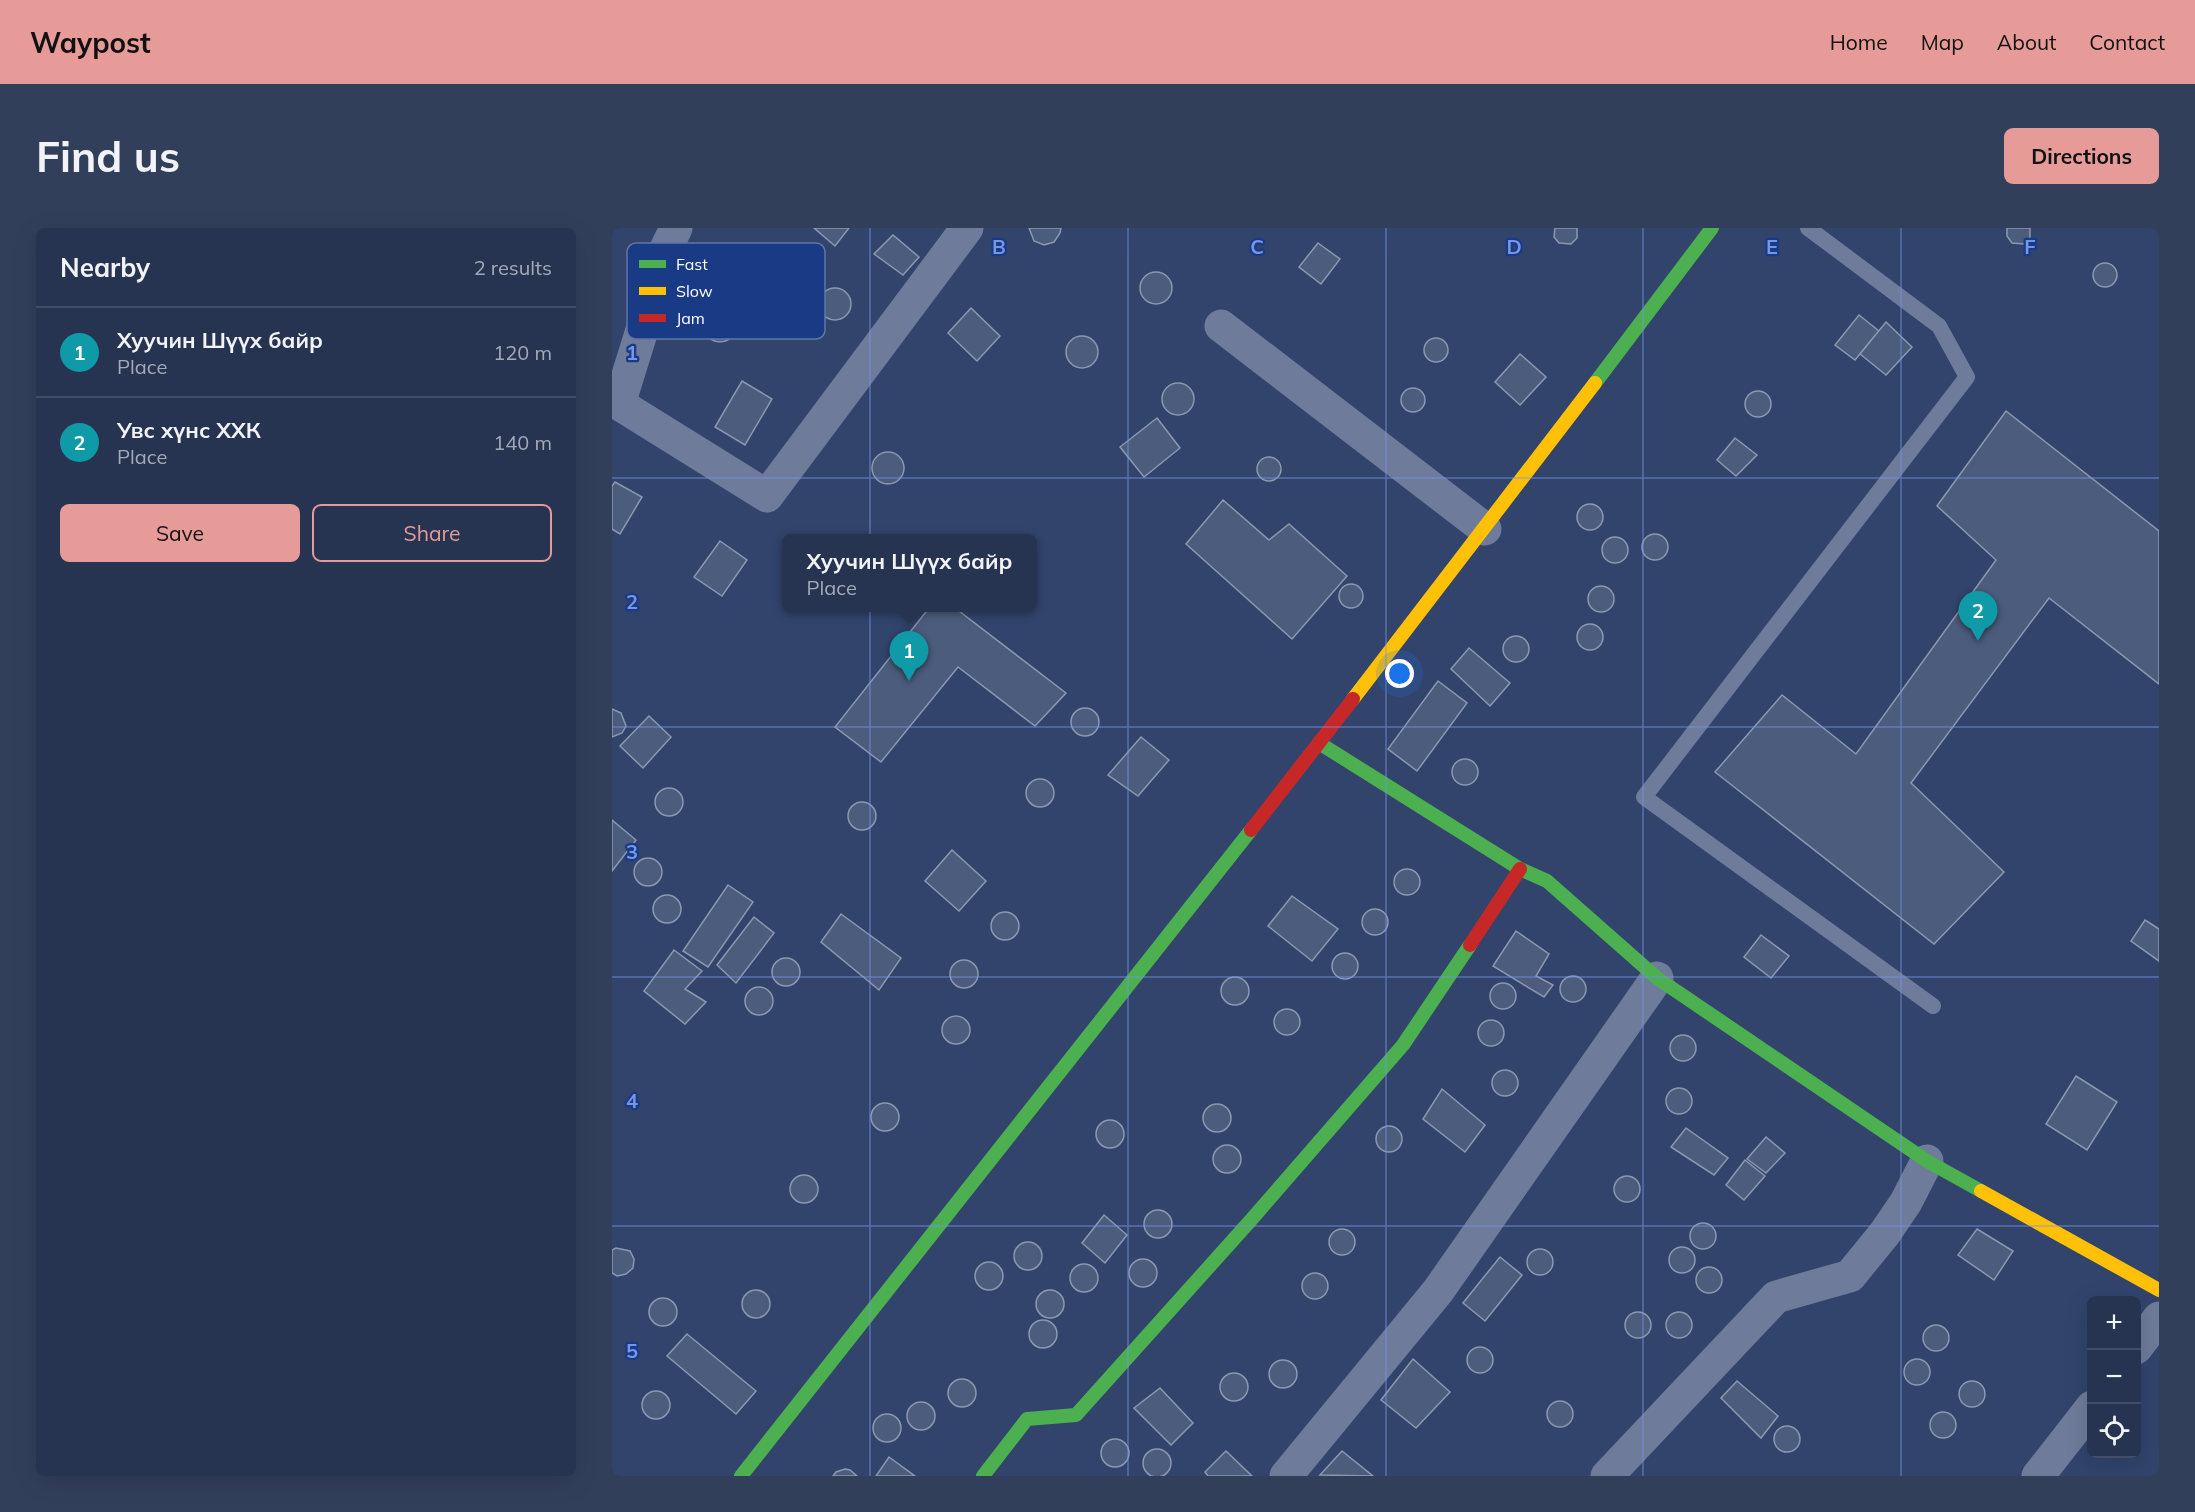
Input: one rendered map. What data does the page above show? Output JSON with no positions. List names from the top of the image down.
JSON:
{
  "legend": ["Fast", "Slow", "Jam"],
  "page": {
    "header": "Waypost",
    "nav": [
      "Home",
      "Map",
      "About",
      "Contact"
    ],
    "buttons": [
      "Directions",
      ["Save", "Share"]
    ],
    "title": "Find us",
    "heading": ["Nearby", "2 results"],
    "list": [
      {
        "mark": "1",
        "name": "Хуучин Шүүх байр",
        "note": "Place",
        "value": "120 m"
      },
      {
        "mark": "2",
        "name": "Увс хүнс ХХК",
        "note": "Place",
        "value": "140 m"
      }
    ],
    "popup": ["Хуучин Шүүх байр", "Place"],
    "pins": ["2", "1"],
    "map_buttons": ["+", "−"]
  },
  "grid": {
    "columns": [
      "B",
      "C",
      "D",
      "E",
      "F"
    ],
    "rows": [
      "1",
      "2",
      "3",
      "4",
      "5"
    ]
  }
}
